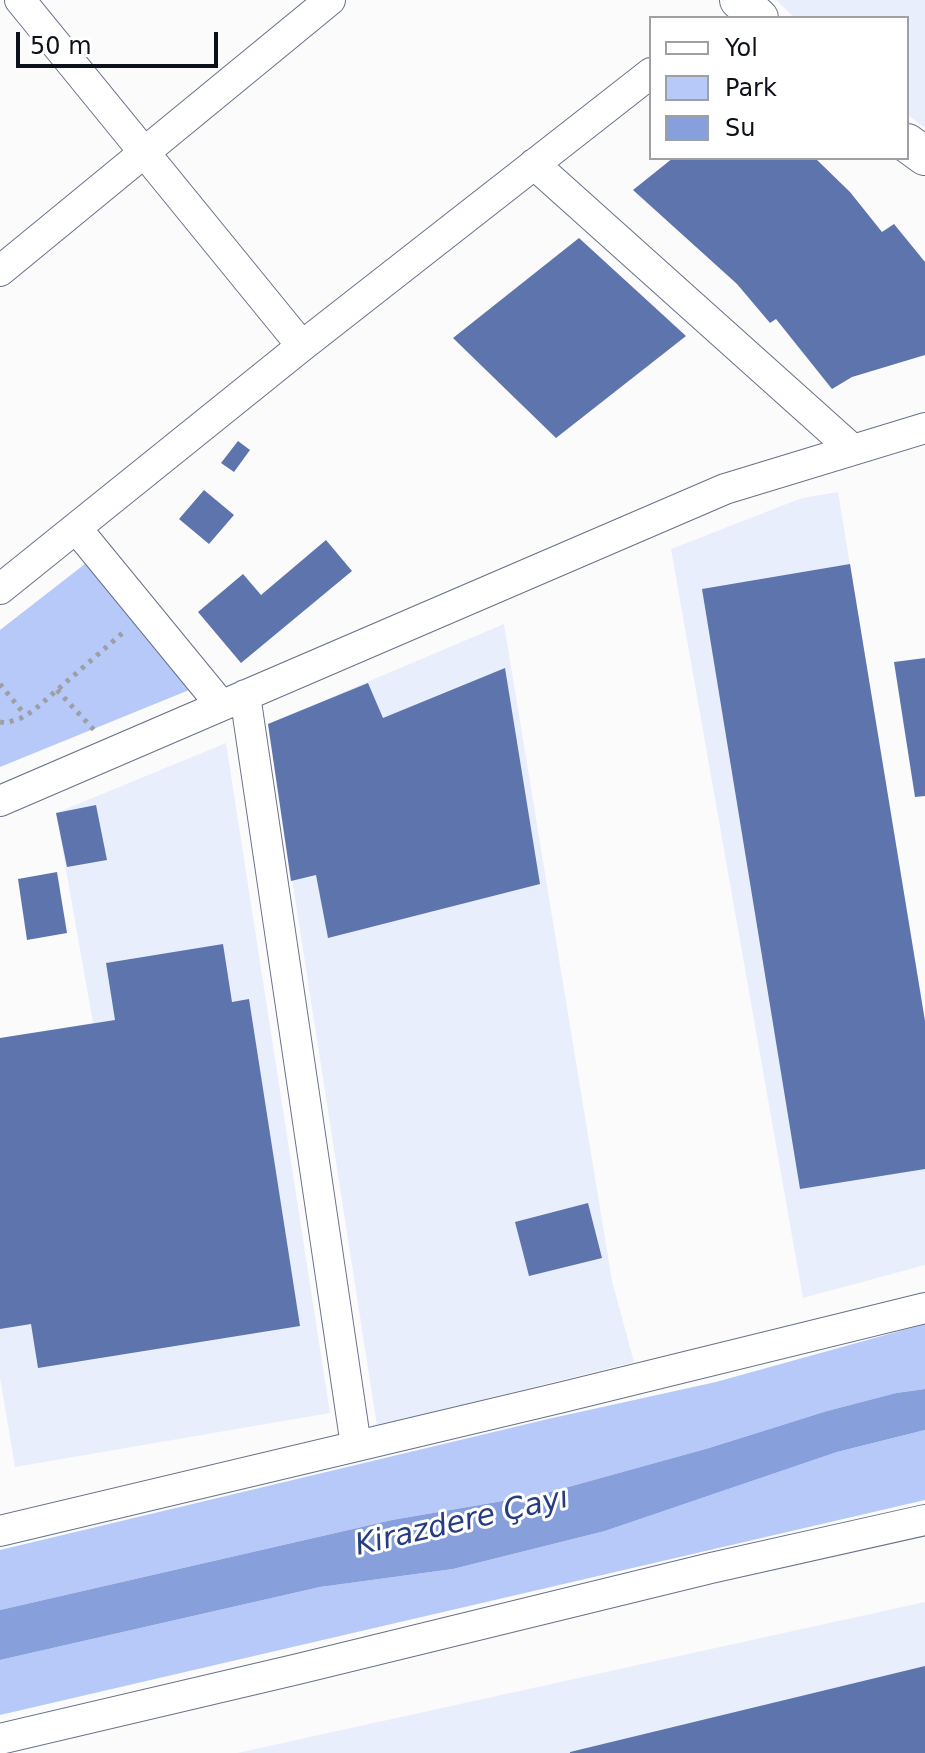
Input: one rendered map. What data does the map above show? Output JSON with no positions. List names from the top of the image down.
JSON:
{
  "water": ["Kirazdere Çayı"],
  "legend": ["Yol", "Park", "Su"],
  "scale_bar": "50 m"
}
